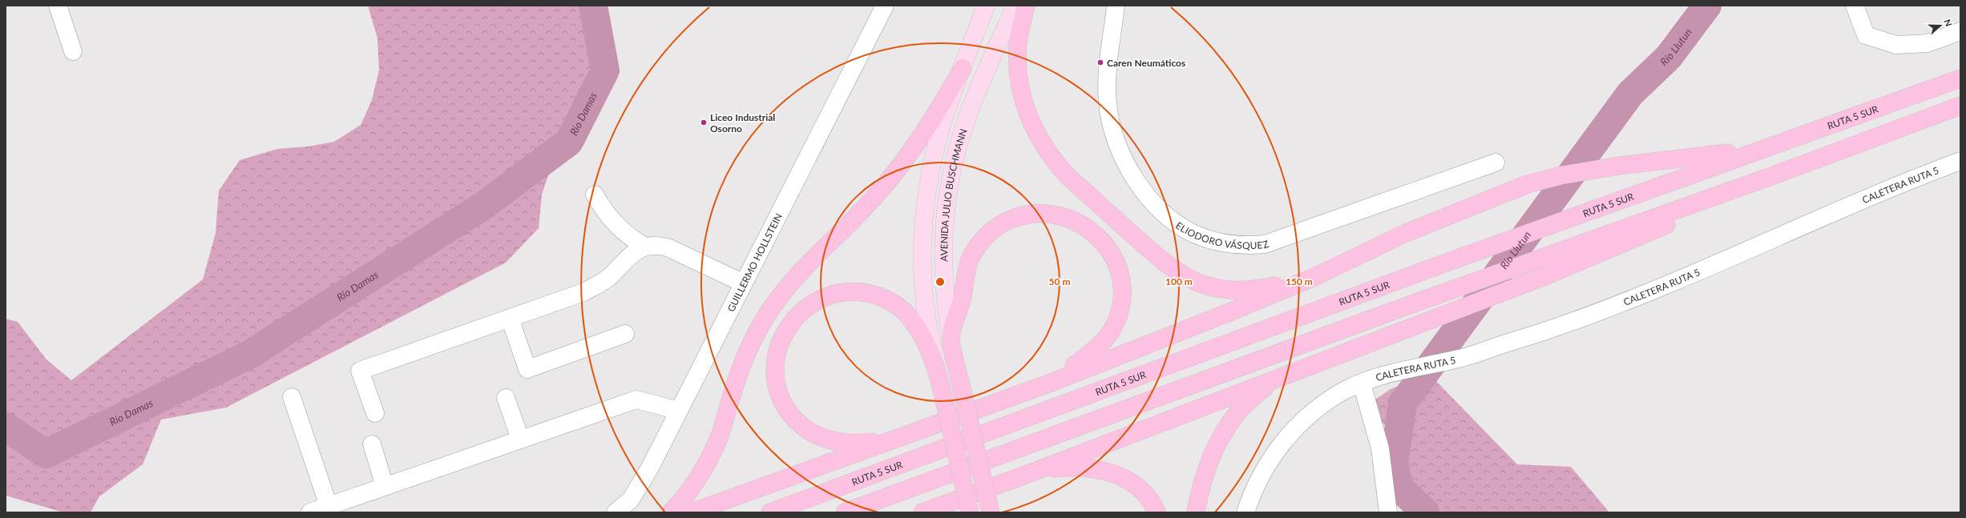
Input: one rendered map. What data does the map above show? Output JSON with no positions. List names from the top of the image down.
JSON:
{
  "streets": {
    "highway": ["RUTA 5 SUR", "AVENIDA JULIO BUSCHMANN"],
    "street": ["CALETERA RUTA 5", "ELIODORO VÁSQUEZ", "GUILLERMO HOLLSTEIN"]
  },
  "water": ["Río Llutun", "Río Damas"],
  "places": ["Caren Neumáticos", "Liceo Industrial Osorno"],
  "north": "right",
  "rings": ["50 m", "100 m", "150 m"]
}
